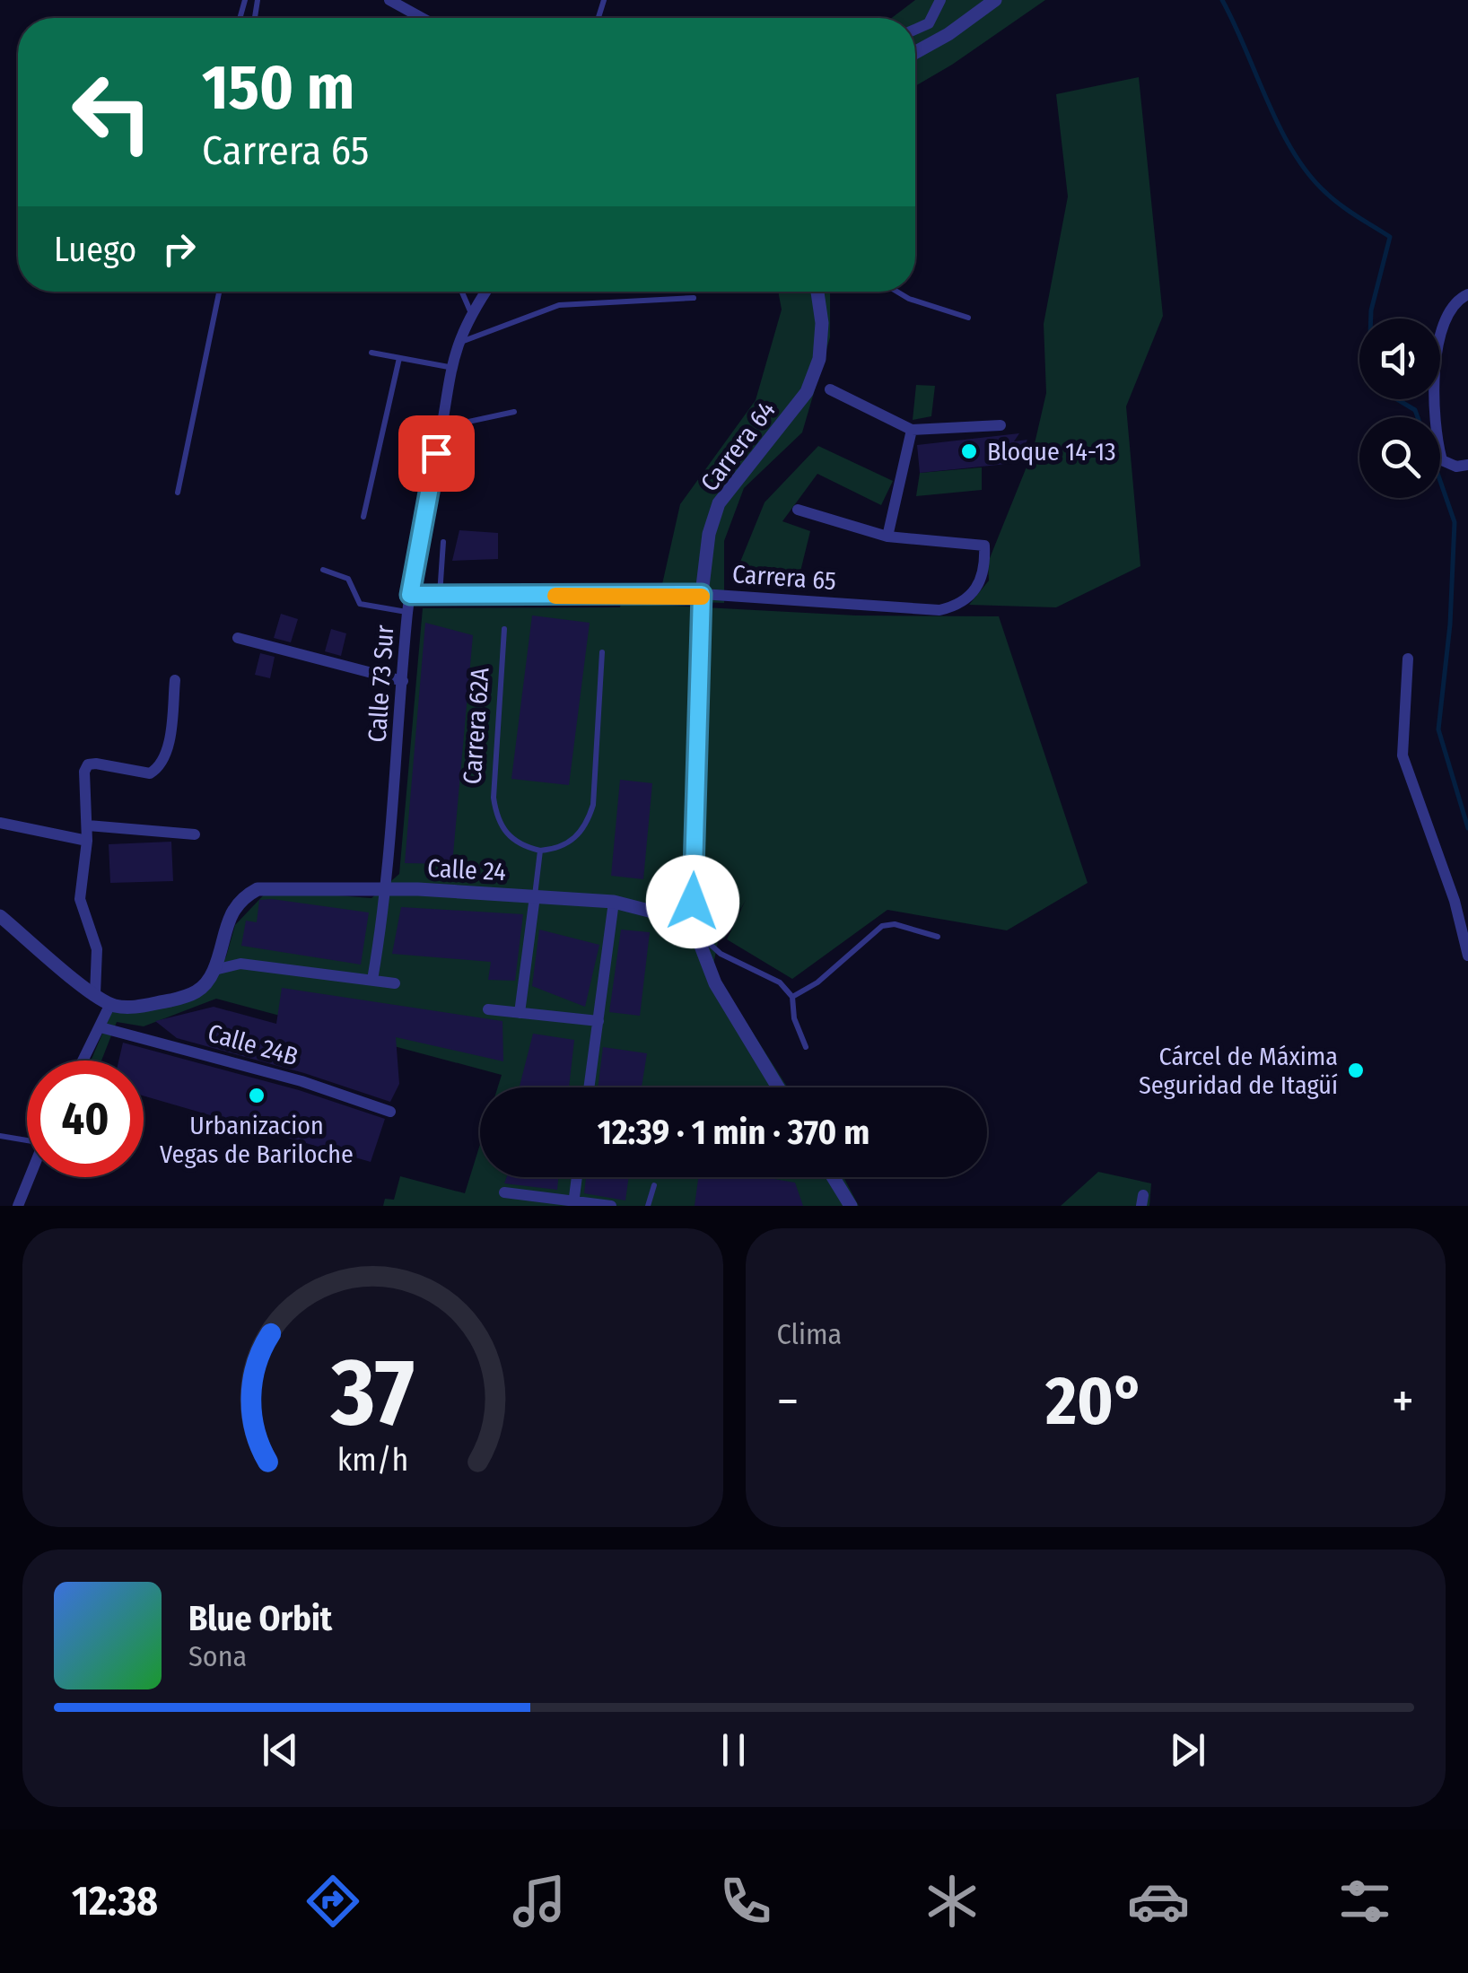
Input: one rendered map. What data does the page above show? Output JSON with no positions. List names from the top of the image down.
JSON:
{
  "streets": {
    "street": [
      "Carrera 64",
      "Carrera 65",
      "Calle 73 Sur",
      "Calle 24",
      "Calle 24B"
    ],
    "lane": ["Carrera 62A"]
  },
  "crossings": [
    ["Carrera 64", "Carrera 65"],
    ["Carrera 64", "Calle 24"],
    ["Carrera 65", "Calle 73 Sur"],
    ["Calle 73 Sur", "Calle 24"]
  ],
  "places": ["Bloque 14-13", "Cárcel de Máxima Seguridad de Itagüí", "Urbanizacion Vegas de Bariloche"],
  "page": {
    "turn": ["150 m", "Carrera 65"],
    "then": "Luego",
    "limit": "40",
    "trip": "12:39 · 1 min · 370 m",
    "tile": "Clima",
    "heat": ["−", "20°", "+"],
    "song": ["Blue Orbit", "Sona"],
    "tabs": "12:38",
    "gauge": ["37", "km/h"]
  }
}
